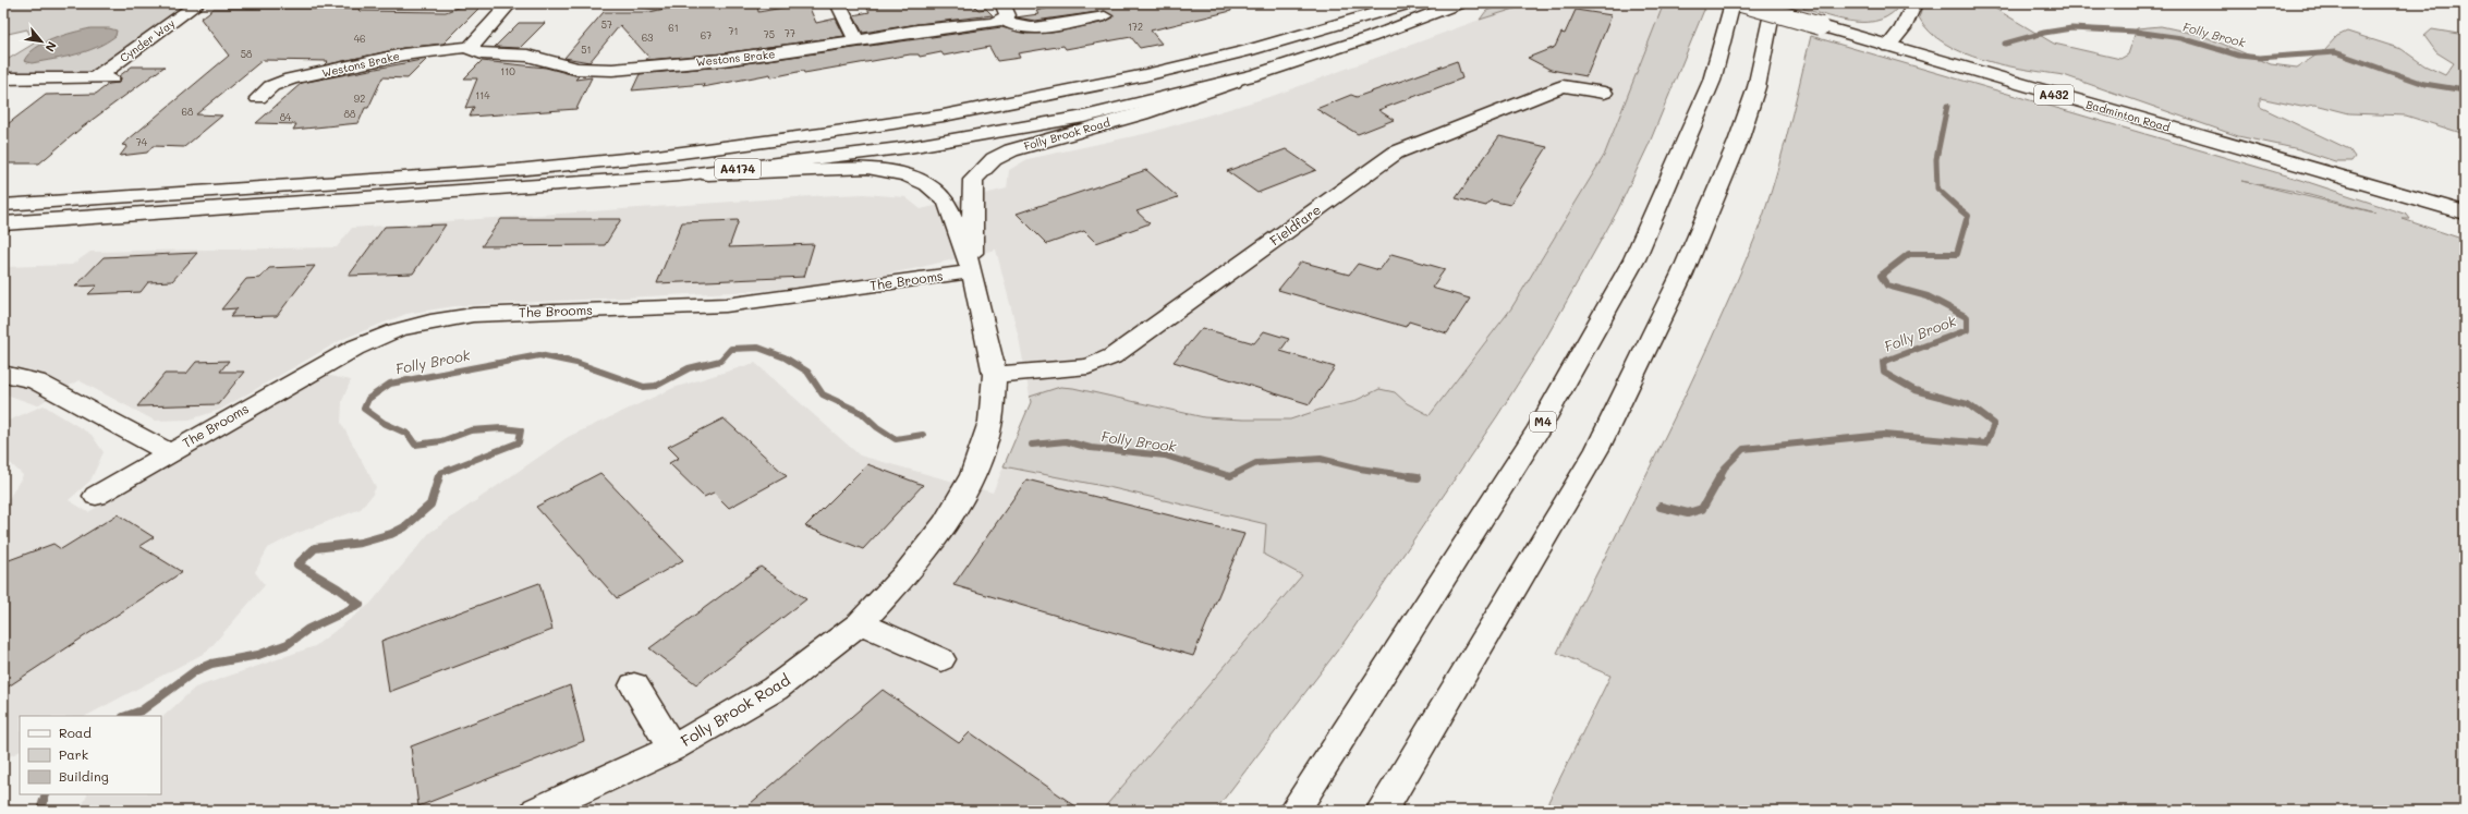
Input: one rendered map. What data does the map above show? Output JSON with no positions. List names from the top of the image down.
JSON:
{
  "streets": {
    "main road": [
      "Cynder Way",
      "Westons Brake",
      "A432",
      "Badminton Road",
      "Folly Brook Road",
      "A4174",
      "Fieldfare",
      "The Brooms",
      "M4"
    ]
  },
  "crossings": [
    ["Folly Brook Road", "A4174"],
    ["Folly Brook Road", "Fieldfare"],
    ["Folly Brook Road", "The Brooms"]
  ],
  "water": ["Folly Brook"],
  "house_numbers": [
    "57",
    "172",
    "61",
    "71",
    "77",
    "75",
    "67",
    "63",
    "46",
    "51",
    "58",
    "110",
    "114",
    "92",
    "68",
    "88",
    "84",
    "74"
  ],
  "legend": ["Road", "Park", "Building"],
  "north": "bottom right"
}
